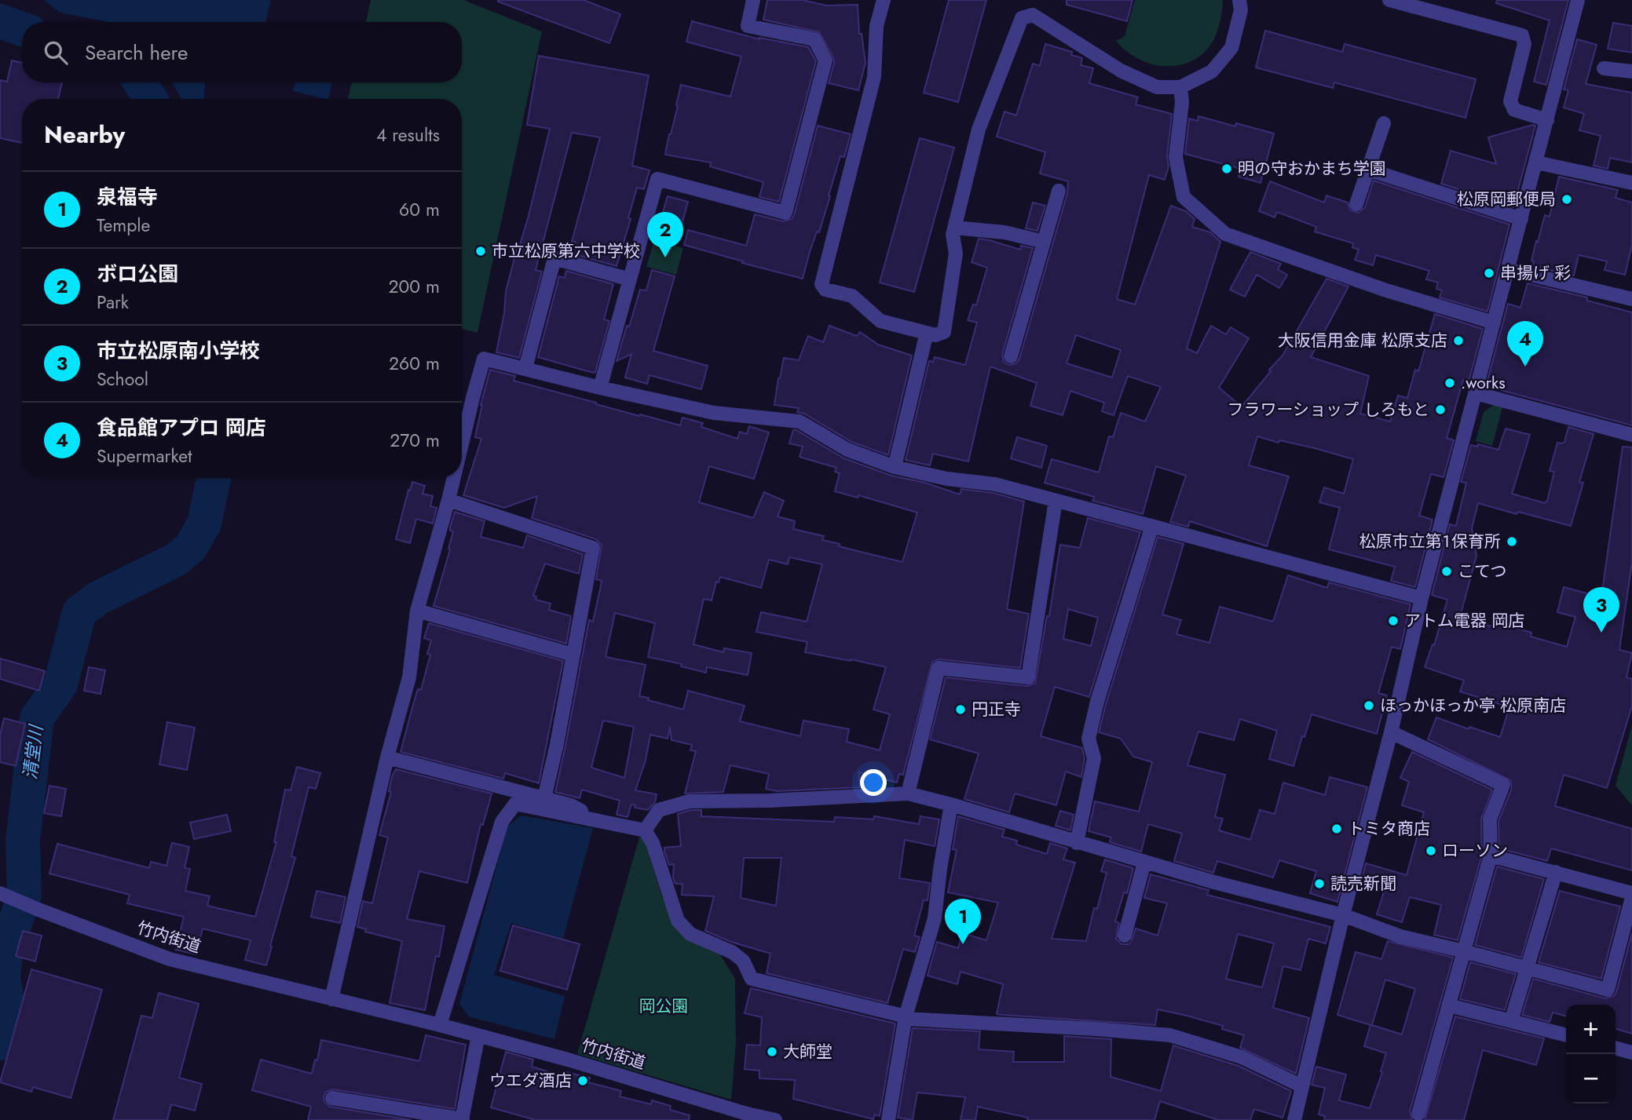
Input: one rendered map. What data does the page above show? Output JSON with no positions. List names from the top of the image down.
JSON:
{
  "streets": {
    "street": ["竹内街道"]
  },
  "water": ["清堂川"],
  "parks": ["岡公園"],
  "places": [
    "明の守おかまち学園",
    "松原岡郵便局",
    "市立松原第六中学校",
    "串揚げ 彩",
    "大阪信用金庫 松原支店",
    ".works",
    "フラワーショップ しろもと",
    "松原市立第１保育所",
    "こてつ",
    "アトム電器 岡店",
    "ほっかほっか亭 松原南店",
    "円正寺",
    "トミタ商店",
    "ローソン",
    "読売新聞",
    "大師堂",
    "ウエダ酒店"
  ],
  "page": {
    "search": "Search here",
    "heading": ["Nearby", "4 results"],
    "list": [
      {
        "mark": "1",
        "name": "泉福寺",
        "note": "Temple",
        "value": "60 m"
      },
      {
        "mark": "2",
        "name": "ボロ公園",
        "note": "Park",
        "value": "200 m"
      },
      {
        "mark": "3",
        "name": "市立松原南小学校",
        "note": "School",
        "value": "260 m"
      },
      {
        "mark": "4",
        "name": "食品館アプロ 岡店",
        "note": "Supermarket",
        "value": "270 m"
      }
    ],
    "pins": [
      "2",
      "4",
      "3",
      "1"
    ],
    "map_buttons": ["+", "−"]
  }
}
